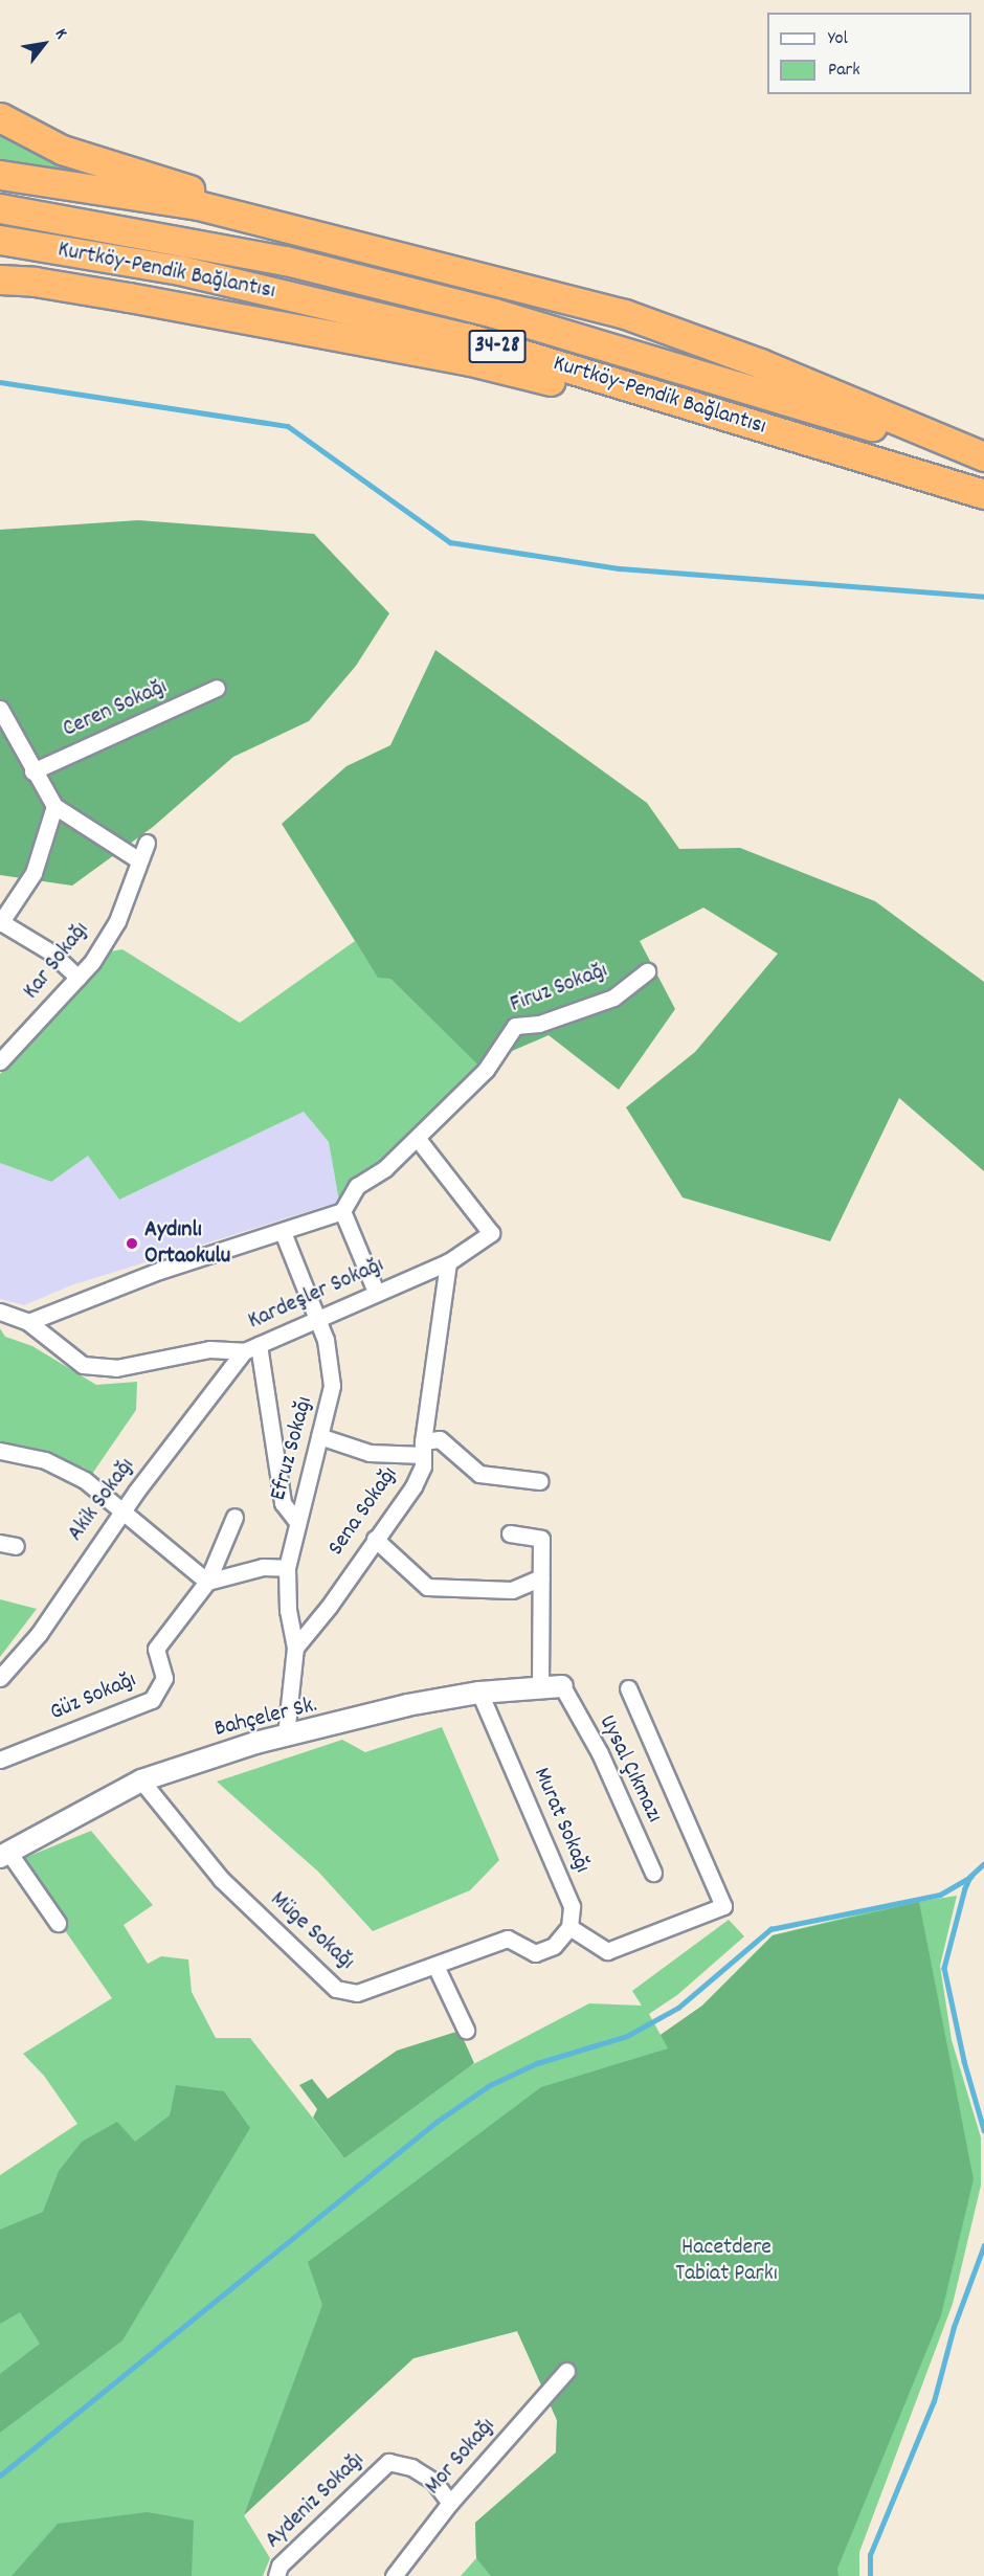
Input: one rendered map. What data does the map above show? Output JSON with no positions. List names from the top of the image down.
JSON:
{
  "streets": {
    "highway": ["Kurtköy-Pendik Bağlantısı", "34-28"],
    "street": [
      "Ceren Sokağı",
      "Kar Sokağı",
      "Firuz Sokağı",
      "Kardeşler Sokağı",
      "Efruz Sokağı",
      "Akik Sokağı",
      "Sena Sokağı",
      "Güz Sokağı",
      "Bahçeler Sk.",
      "Uysal Çıkmazı",
      "Murat Sokağı",
      "Müge Sokağı",
      "Mor Sokağı",
      "Aydeniz Sokağı"
    ]
  },
  "crossings": [
    ["Firuz Sokağı", "Kardeşler Sokağı"],
    ["Kardeşler Sokağı", "Efruz Sokağı"],
    ["Kardeşler Sokağı", "Akik Sokağı"],
    ["Kardeşler Sokağı", "Sena Sokağı"],
    ["Efruz Sokağı", "Sena Sokağı"],
    ["Bahçeler Sk.", "Uysal Çıkmazı"],
    ["Bahçeler Sk.", "Murat Sokağı"],
    ["Bahçeler Sk.", "Müge Sokağı"],
    ["Murat Sokağı", "Müge Sokağı"],
    ["Mor Sokağı", "Aydeniz Sokağı"]
  ],
  "parks": ["Hacetdere Tabiat Parkı"],
  "places": ["Aydınlı Ortaokulu"],
  "legend": ["Yol", "Park"],
  "north": "top right"
}
